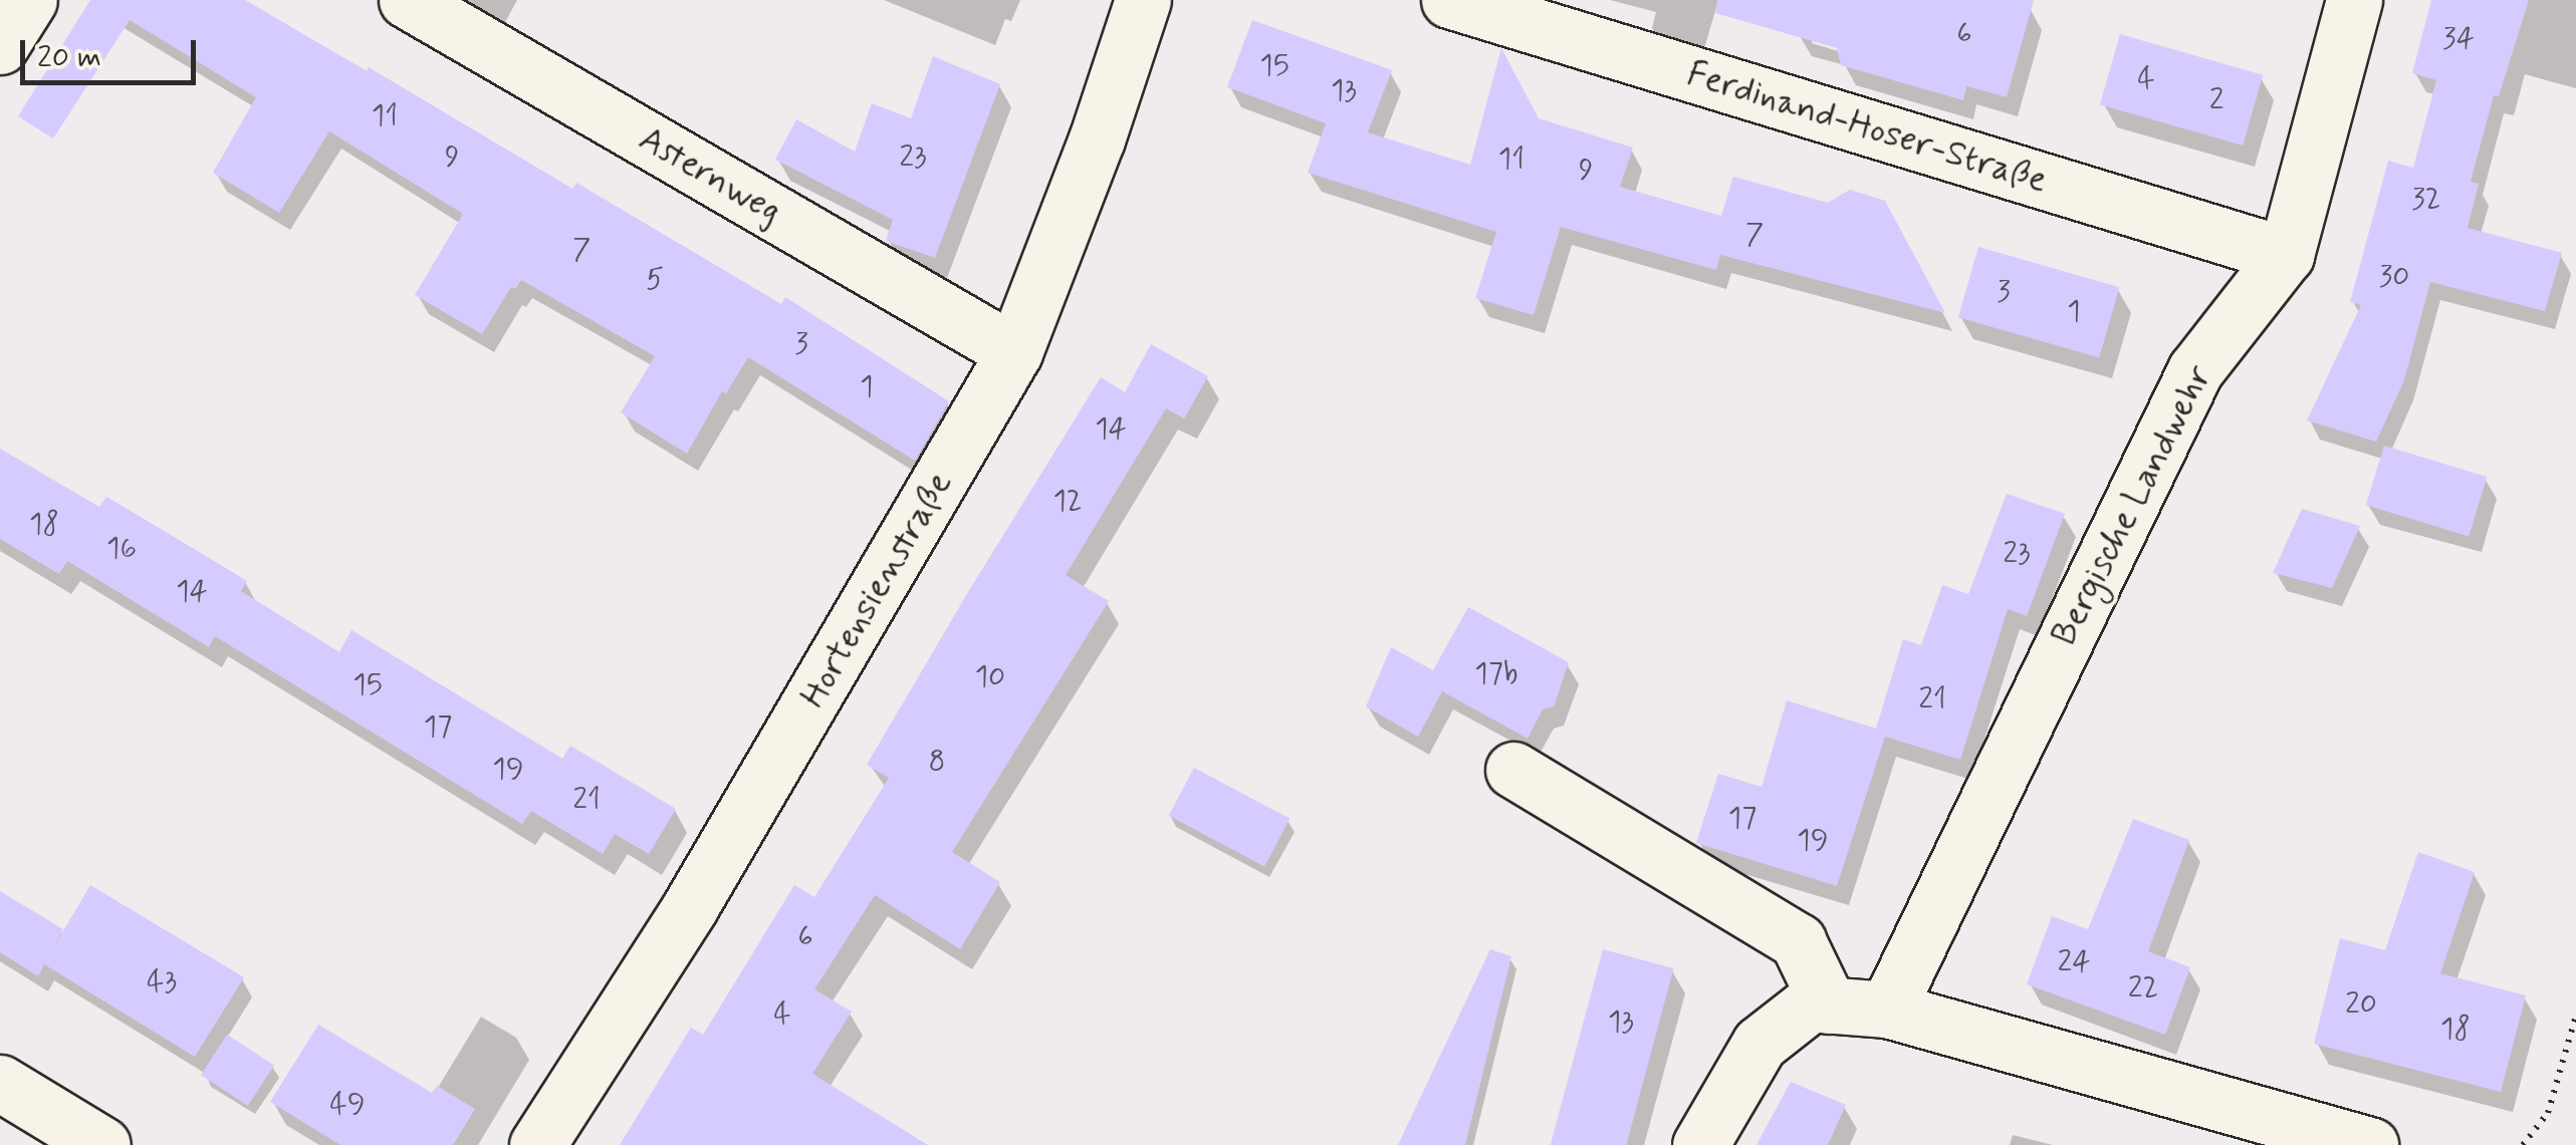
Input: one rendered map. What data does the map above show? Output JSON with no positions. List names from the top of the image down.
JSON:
{
  "streets": {
    "street": [
      "Ferdinand-Hoser-Straße",
      "Asternweg",
      "Bergische Landwehr",
      "Hortensienstraße"
    ]
  },
  "crossings": [
    ["Ferdinand-Hoser-Straße", "Bergische Landwehr"],
    ["Asternweg", "Hortensienstraße"]
  ],
  "house_numbers": [
    "6",
    "34",
    "15",
    "4",
    "13",
    "2",
    "11",
    "9",
    "23",
    "11",
    "9",
    "32",
    "7",
    "7",
    "30",
    "5",
    "3",
    "1",
    "3",
    "1",
    "14",
    "12",
    "18",
    "16",
    "23",
    "14",
    "17b",
    "10",
    "15",
    "21",
    "17",
    "8",
    "19",
    "21",
    "17",
    "19",
    "6",
    "24",
    "43",
    "22",
    "20",
    "4",
    "13",
    "18",
    "49"
  ],
  "scale_bar": "20 m"
}
